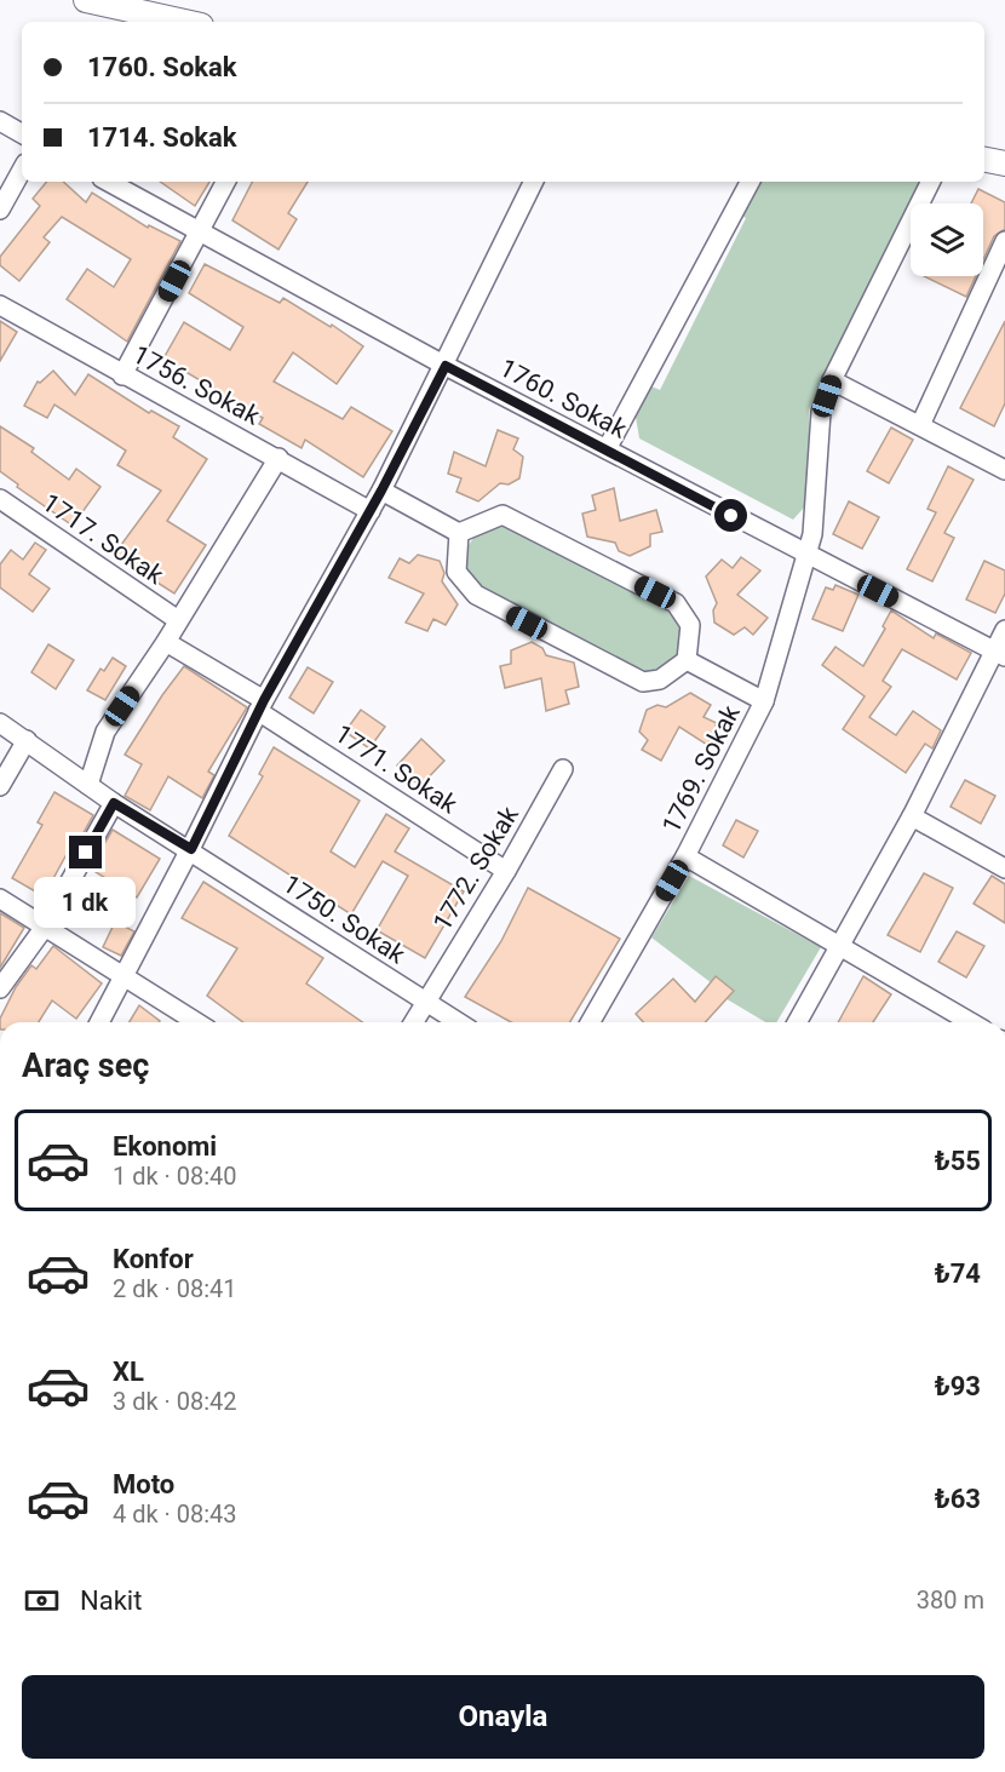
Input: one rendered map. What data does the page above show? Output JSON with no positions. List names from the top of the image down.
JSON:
{
  "streets": {
    "street": [
      "1756. Sokak",
      "1760. Sokak",
      "1717. Sokak",
      "1771. Sokak",
      "1769. Sokak",
      "1772. Sokak",
      "1750. Sokak"
    ]
  },
  "crossings": [
    ["1760. Sokak", "1769. Sokak"],
    ["1771. Sokak", "1772. Sokak"],
    ["1772. Sokak", "1750. Sokak"]
  ],
  "page": {
    "banner": ["1760. Sokak", "1714. Sokak"],
    "bubble": "1 dk",
    "heading": "Araç seç",
    "list": [
      {
        "name": "Ekonomi",
        "note": "1 dk · 08:40",
        "value": "₺55"
      },
      {
        "name": "Konfor",
        "note": "2 dk · 08:41",
        "value": "₺74"
      },
      {
        "name": "XL",
        "note": "3 dk · 08:42",
        "value": "₺93"
      },
      {
        "name": "Moto",
        "note": "4 dk · 08:43",
        "value": "₺63"
      }
    ],
    "pay": ["Nakit", "380 m"],
    "buttons": "Onayla"
  }
}
